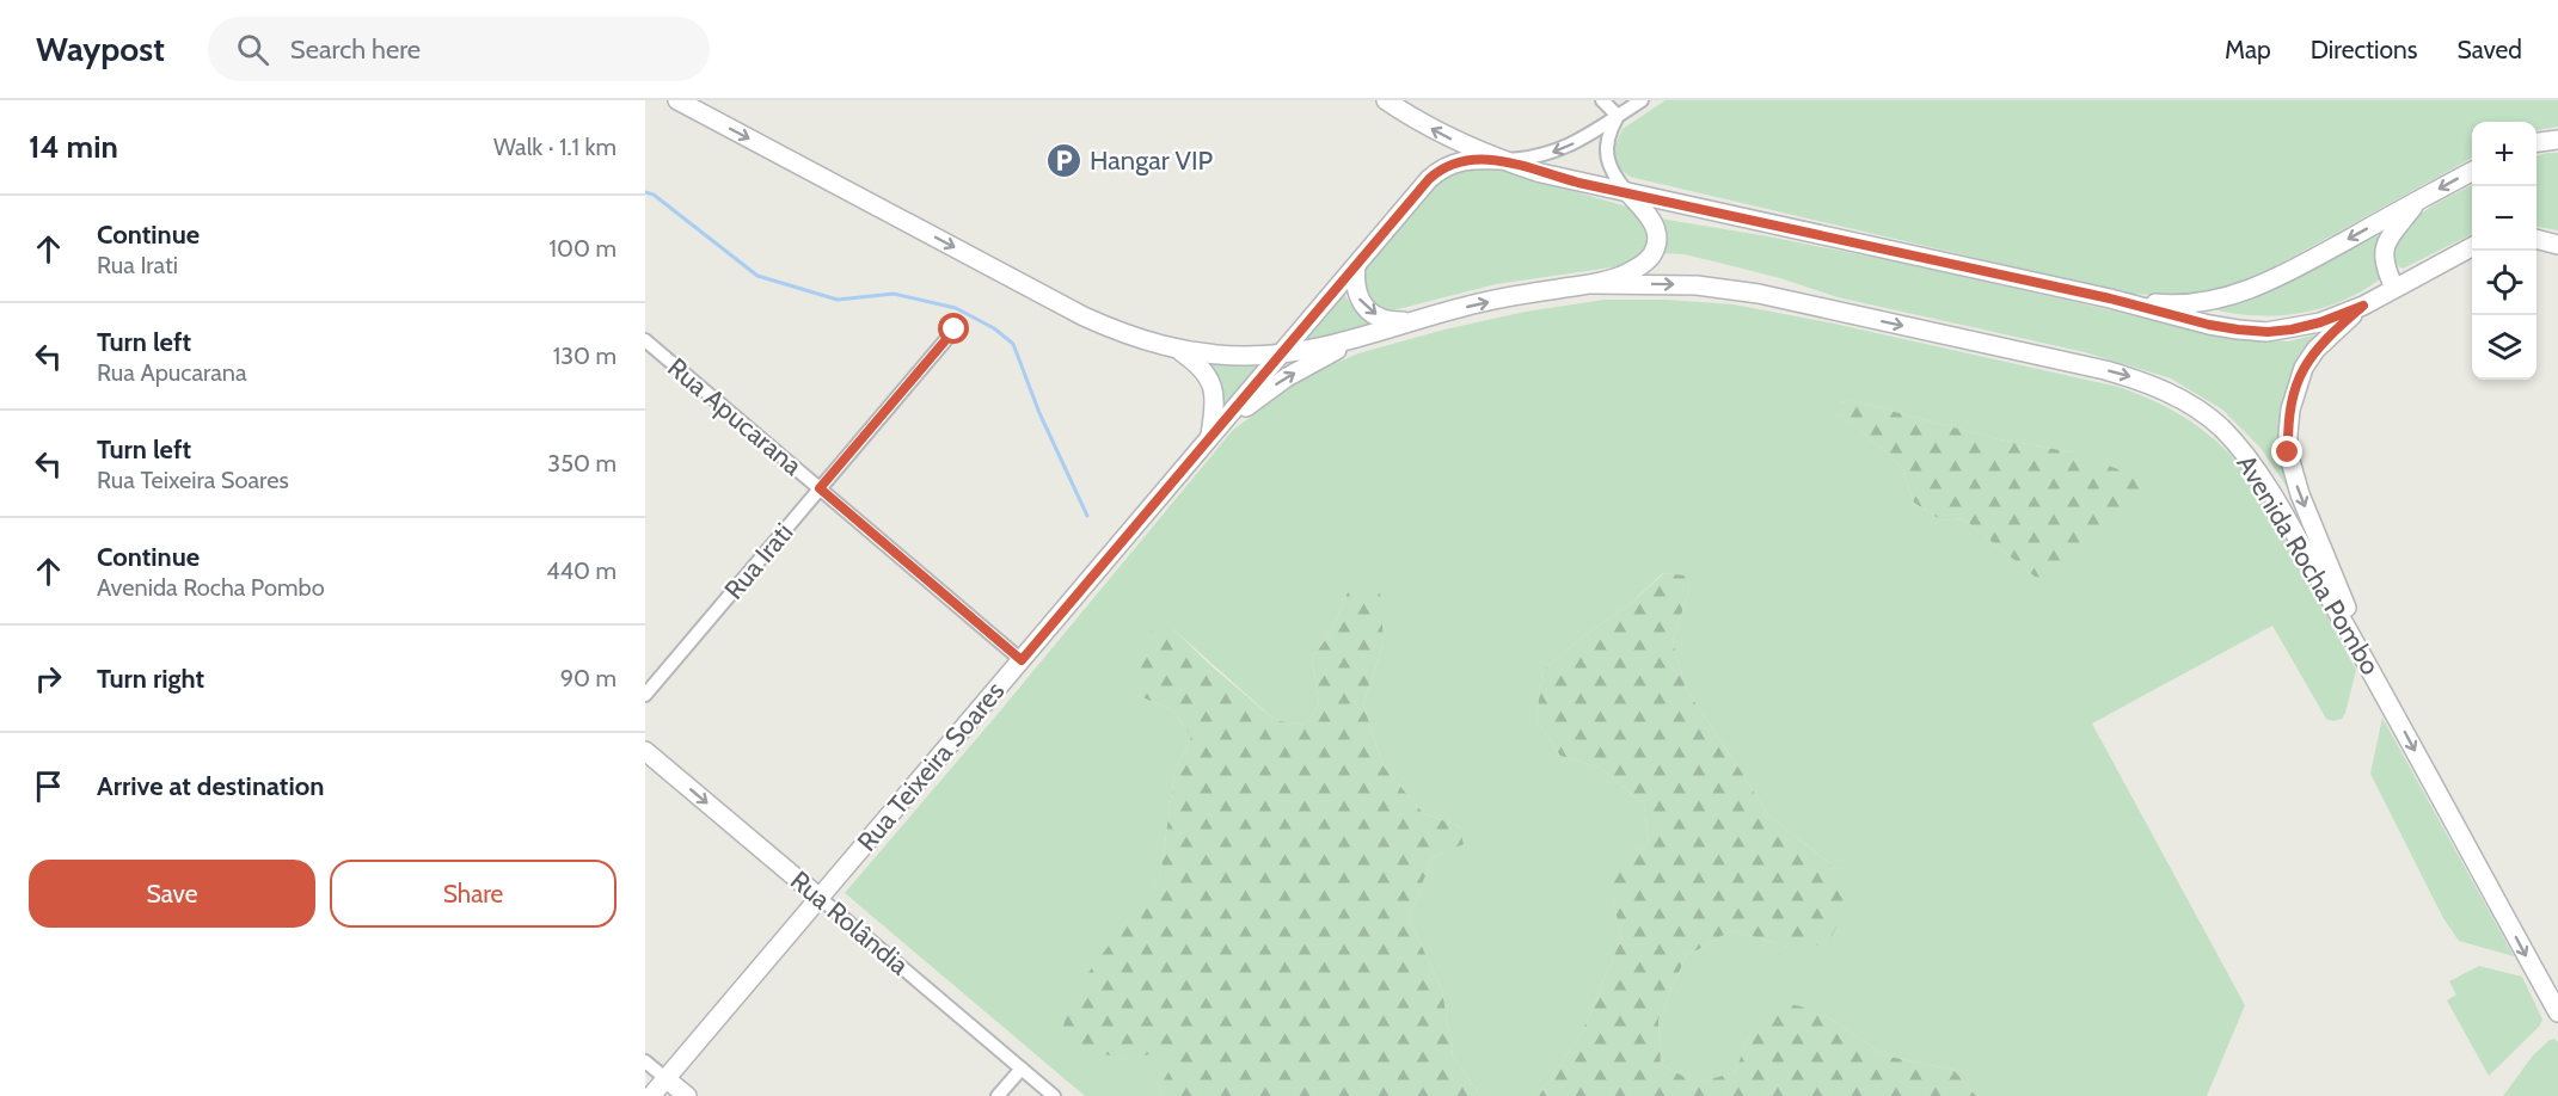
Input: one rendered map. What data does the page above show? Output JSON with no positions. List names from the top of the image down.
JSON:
{
  "streets": {
    "main road": ["Avenida Rocha Pombo", "Rua Teixeira Soares", "Rua Rolândia"],
    "street": ["Rua Apucarana", "Rua Irati"]
  },
  "crossings": [
    ["Rua Apucarana", "Rua Irati"],
    ["Rua Apucarana", "Rua Teixeira Soares"],
    ["Rua Teixeira Soares", "Rua Rolândia"]
  ],
  "one_way": ["Rua Rolândia"],
  "places": {
    "parking": ["Hangar VIP"]
  },
  "page": {
    "header": "Waypost",
    "search": "Search here",
    "nav": ["Map", "Directions", "Saved"],
    "heading": ["14 min", "Walk · 1.1 km"],
    "map_buttons": ["+", "−"],
    "list": [
      ["Continue", "Rua Irati", "100 m"],
      ["Turn left", "Rua Apucarana", "130 m"],
      ["Turn left", "Rua Teixeira Soares", "350 m"],
      ["Continue", "Avenida Rocha Pombo", "440 m"],
      ["Turn right", "90 m"],
      "Arrive at destination"
    ],
    "buttons": ["Save", "Share"]
  }
}
